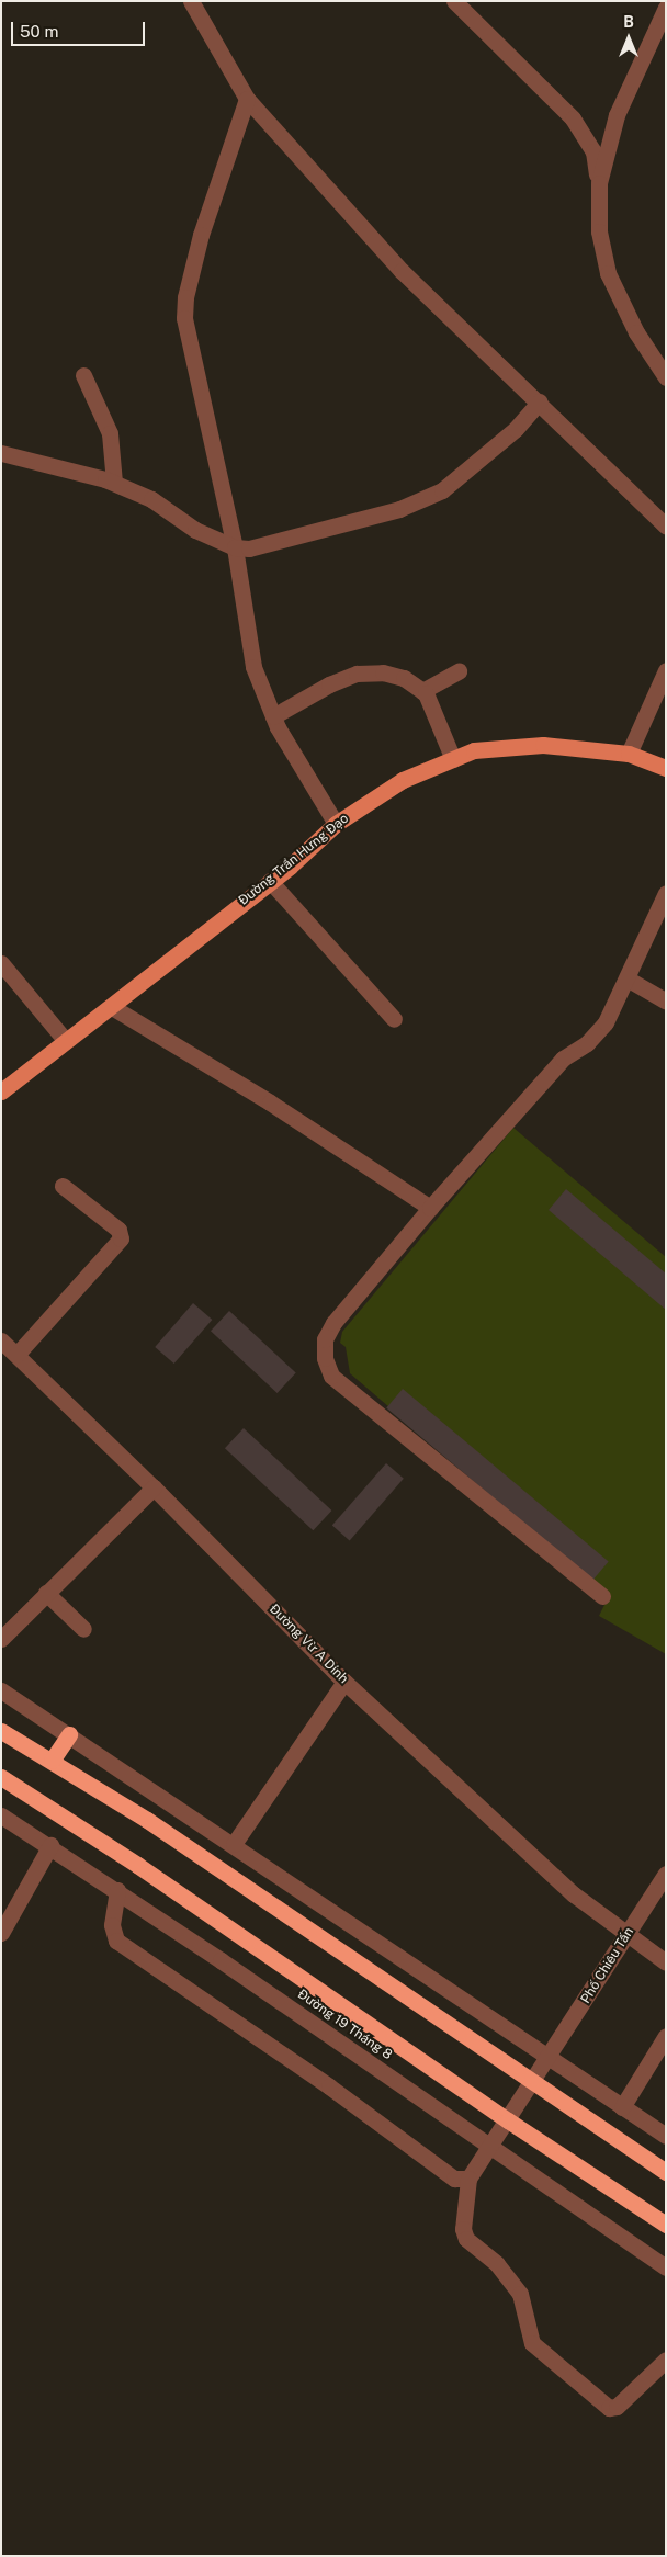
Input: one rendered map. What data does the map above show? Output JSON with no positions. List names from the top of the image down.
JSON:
{
  "streets": {
    "highway": ["Đường 19 Tháng 8"],
    "main road": ["Đường Trần Hưng Đạo"],
    "street": ["Đường Vừ A Dính", "Phố Chiêu Tấn"]
  },
  "crossings": [
    ["Đường Vừ A Dính", "Phố Chiêu Tấn"],
    ["Phố Chiêu Tấn", "Đường 19 Tháng 8"]
  ],
  "scale_bar": "50 m",
  "north": "top"
}
